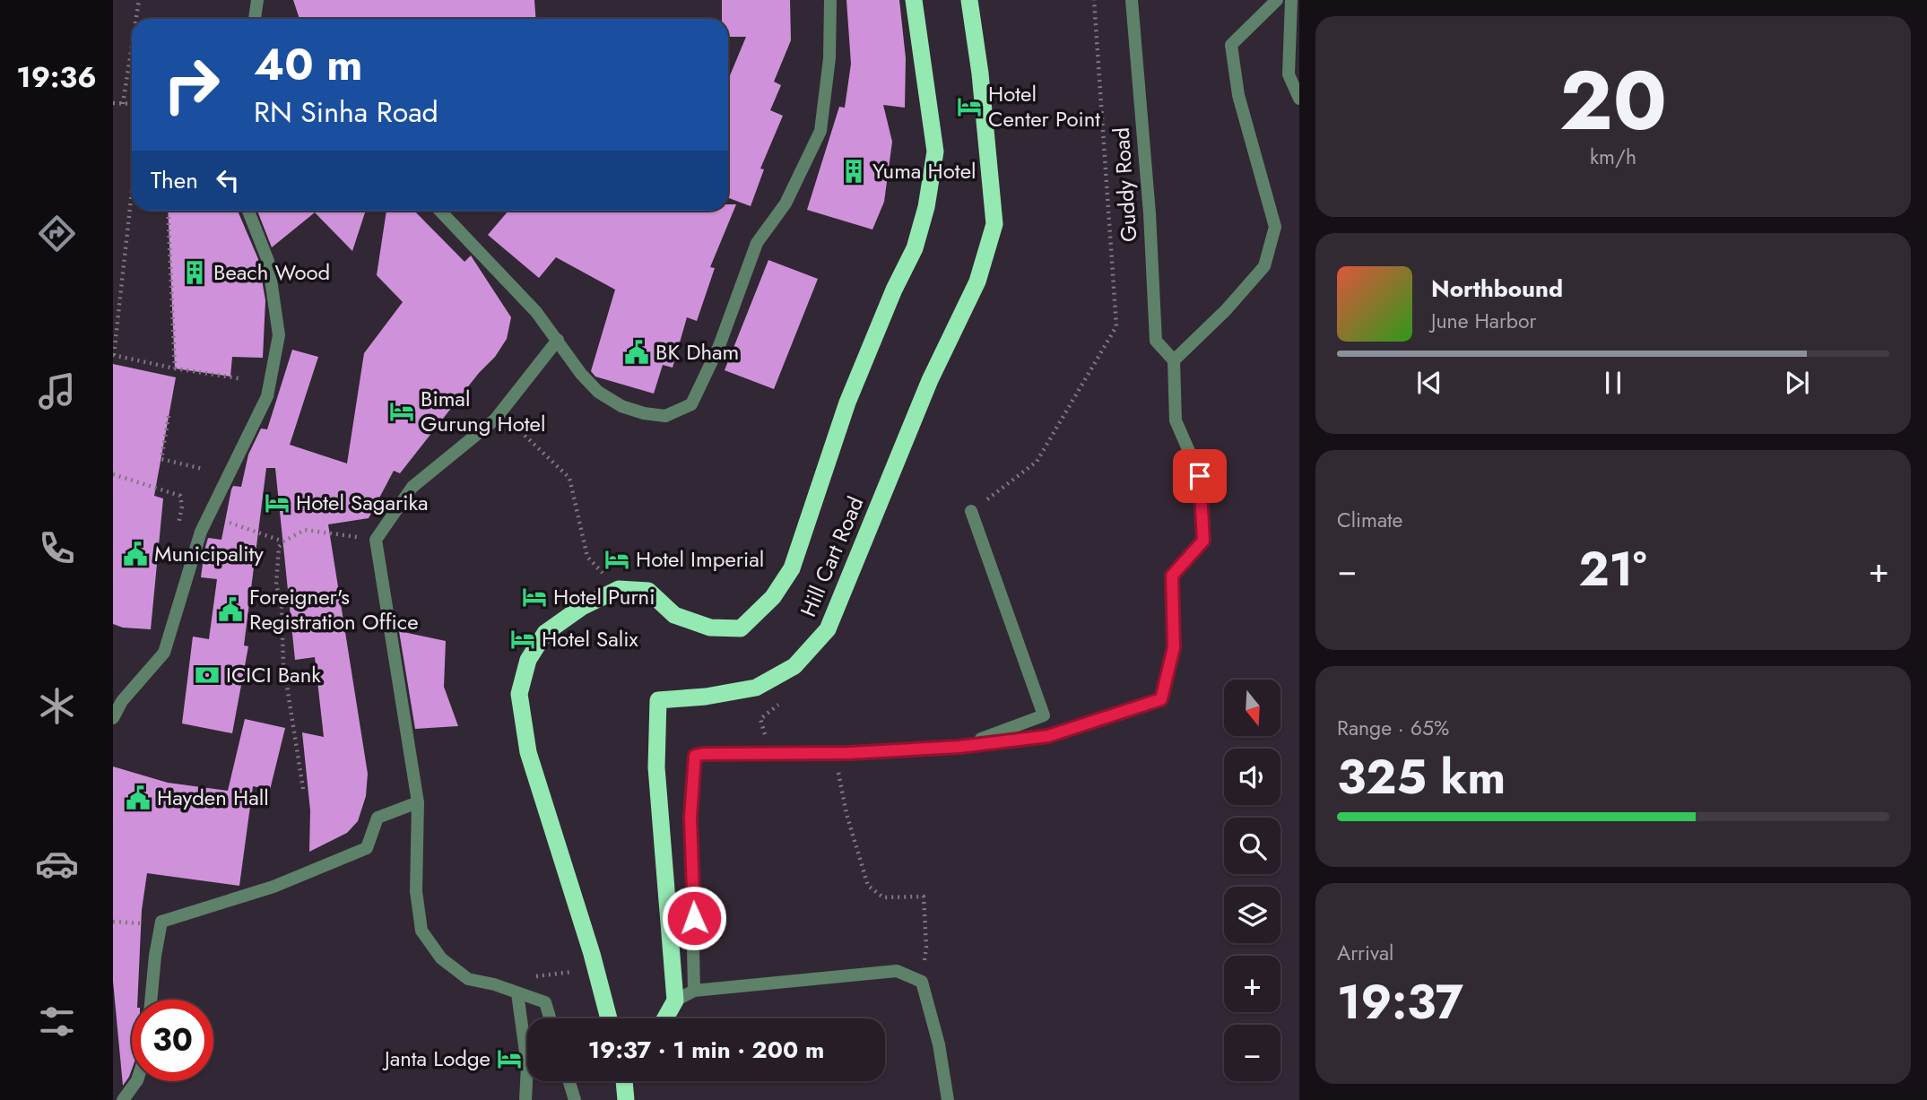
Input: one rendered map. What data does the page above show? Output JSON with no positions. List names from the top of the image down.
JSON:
{
  "streets": {
    "highway": ["Hill Cart Road"],
    "street": ["Guddy Road"]
  },
  "places": {
    "hotel": [
      "Hotel Center Point",
      "Bimal Gurung Hotel",
      "Hotel Sagarika",
      "Hotel Imperial",
      "Hotel Purni",
      "Hotel Salix",
      "Janta Lodge"
    ],
    "building": ["Yuma Hotel", "Beach Wood"],
    "public building": [
      "BK Dham",
      "Municipality",
      "Foreigner's Registration Office",
      "Hayden Hall"
    ],
    "bank": ["ICICI Bank"]
  },
  "north": "bottom",
  "page": {
    "tabs": "19:36",
    "tile": [
      ["20", "km/h"],
      "Climate",
      ["Range · 65%", "325 km"],
      ["Arrival", "19:37"]
    ],
    "turn": ["40 m", "RN Sinha Road"],
    "then": "Then",
    "song": ["Northbound", "June Harbor"],
    "heat": ["−", "21°", "+"],
    "map_buttons": ["+", "−"],
    "limit": "30",
    "trip": "19:37 · 1 min · 200 m"
  }
}
